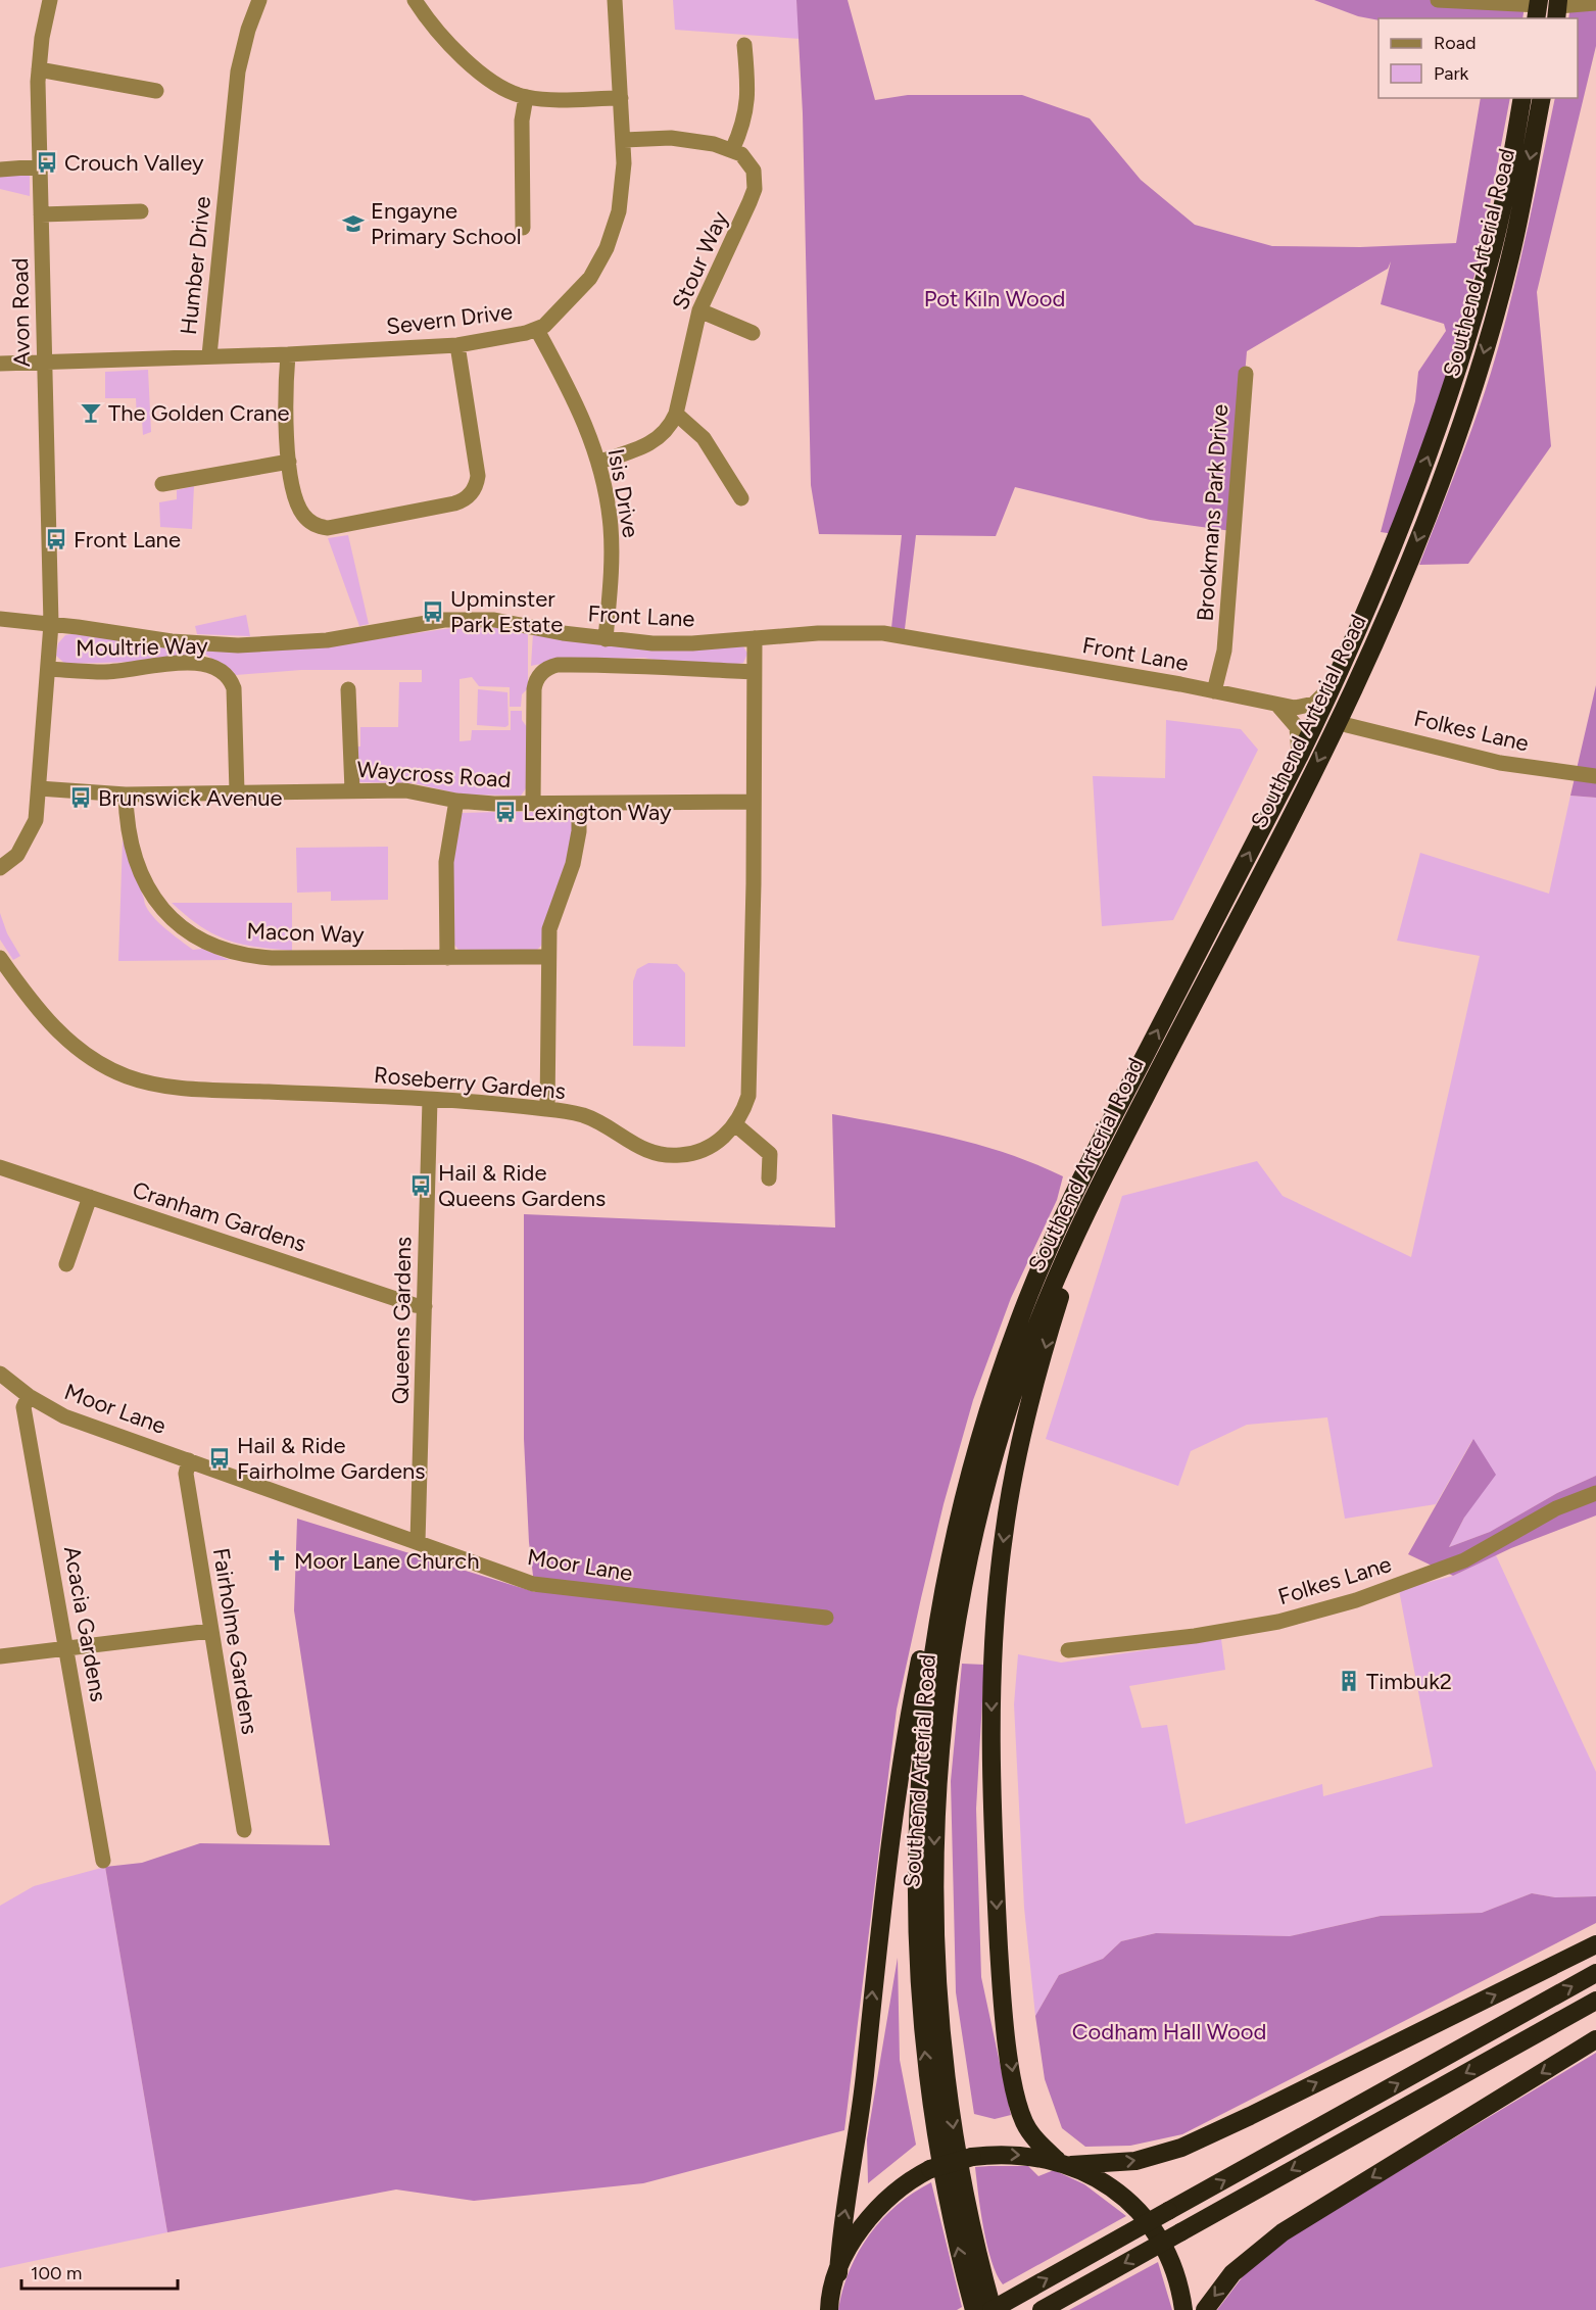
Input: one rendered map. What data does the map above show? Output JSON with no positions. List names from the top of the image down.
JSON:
{
  "streets": {
    "highway": ["Southend Arterial Road"],
    "street": [
      "Stour Way",
      "Humber Drive",
      "Avon Road",
      "Severn Drive",
      "Isis Drive",
      "Brookmans Park Drive",
      "Front Lane",
      "Moultrie Way",
      "Folkes Lane",
      "Waycross Road",
      "Macon Way",
      "Roseberry Gardens",
      "Cranham Gardens",
      "Queens Gardens",
      "Moor Lane",
      "Acacia Gardens",
      "Fairholme Gardens"
    ]
  },
  "crossings": [
    ["Stour Way", "Severn Drive"],
    ["Stour Way", "Isis Drive"],
    ["Southend Arterial Road", "Front Lane"],
    ["Southend Arterial Road", "Folkes Lane"],
    ["Humber Drive", "Severn Drive"],
    ["Avon Road", "Severn Drive"],
    ["Avon Road", "Front Lane"],
    ["Severn Drive", "Isis Drive"],
    ["Isis Drive", "Front Lane"],
    ["Brookmans Park Drive", "Front Lane"],
    ["Front Lane", "Roseberry Gardens"],
    ["Moultrie Way", "Waycross Road"],
    ["Waycross Road", "Macon Way"],
    ["Waycross Road", "Roseberry Gardens"],
    ["Roseberry Gardens", "Queens Gardens"],
    ["Cranham Gardens", "Queens Gardens"],
    ["Queens Gardens", "Moor Lane"],
    ["Moor Lane", "Acacia Gardens"],
    ["Moor Lane", "Fairholme Gardens"]
  ],
  "parks": ["Pot Kiln Wood", "Codham Hall Wood"],
  "places": {
    "bus stop": [
      "Crouch Valley",
      "Front Lane",
      "Upminster Park Estate",
      "Brunswick Avenue",
      "Lexington Way",
      "Hail & Ride Queens Gardens",
      "Hail & Ride Fairholme Gardens"
    ],
    "school or university": ["Engayne Primary School"],
    "bar": ["The Golden Crane"],
    "church": ["Moor Lane Church"],
    "building": ["Timbuk2"]
  },
  "legend": ["Road", "Park"],
  "scale_bar": "100 m"
}
